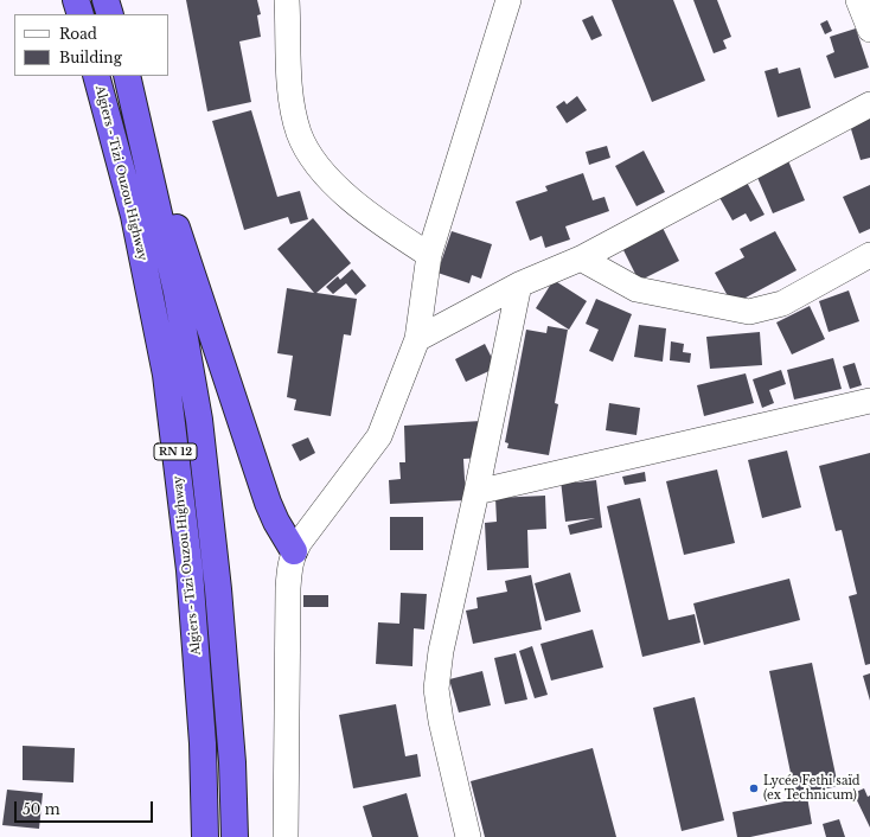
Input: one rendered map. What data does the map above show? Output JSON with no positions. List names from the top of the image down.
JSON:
{
  "streets": {
    "highway": ["Algiers - Tizi Ouzou Highway", "RN 12"]
  },
  "places": ["Lycée Fethi saïd (ex Technicum)"],
  "legend": ["Road", "Building"],
  "scale_bar": "50 m"
}
